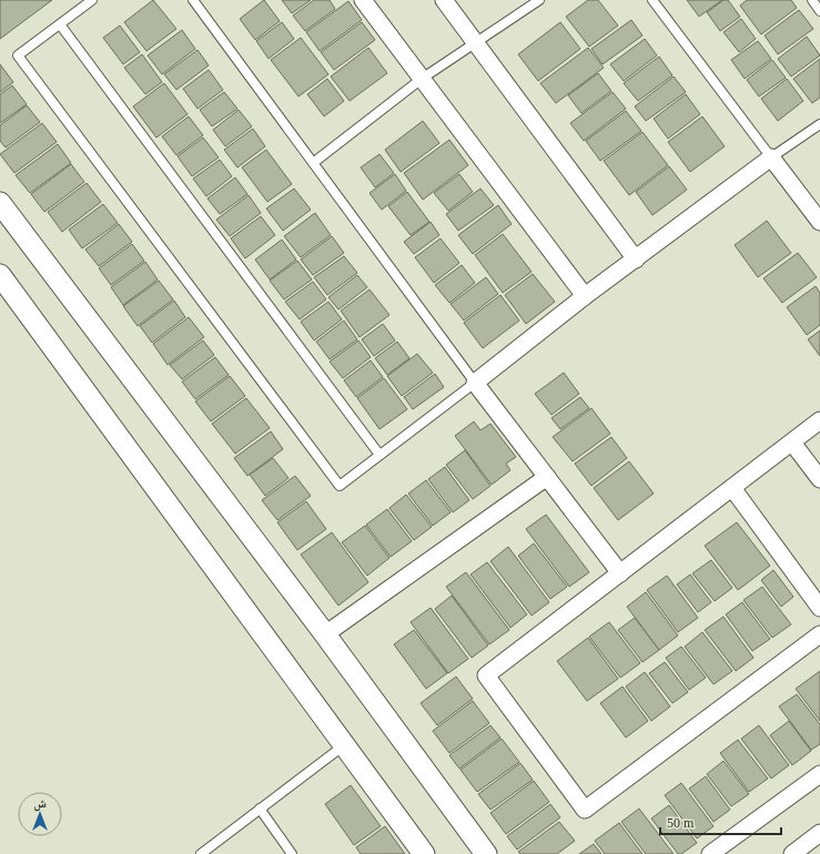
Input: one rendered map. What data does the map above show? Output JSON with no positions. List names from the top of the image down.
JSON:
{
  "scale_bar": "50 m",
  "north": "top"
}
